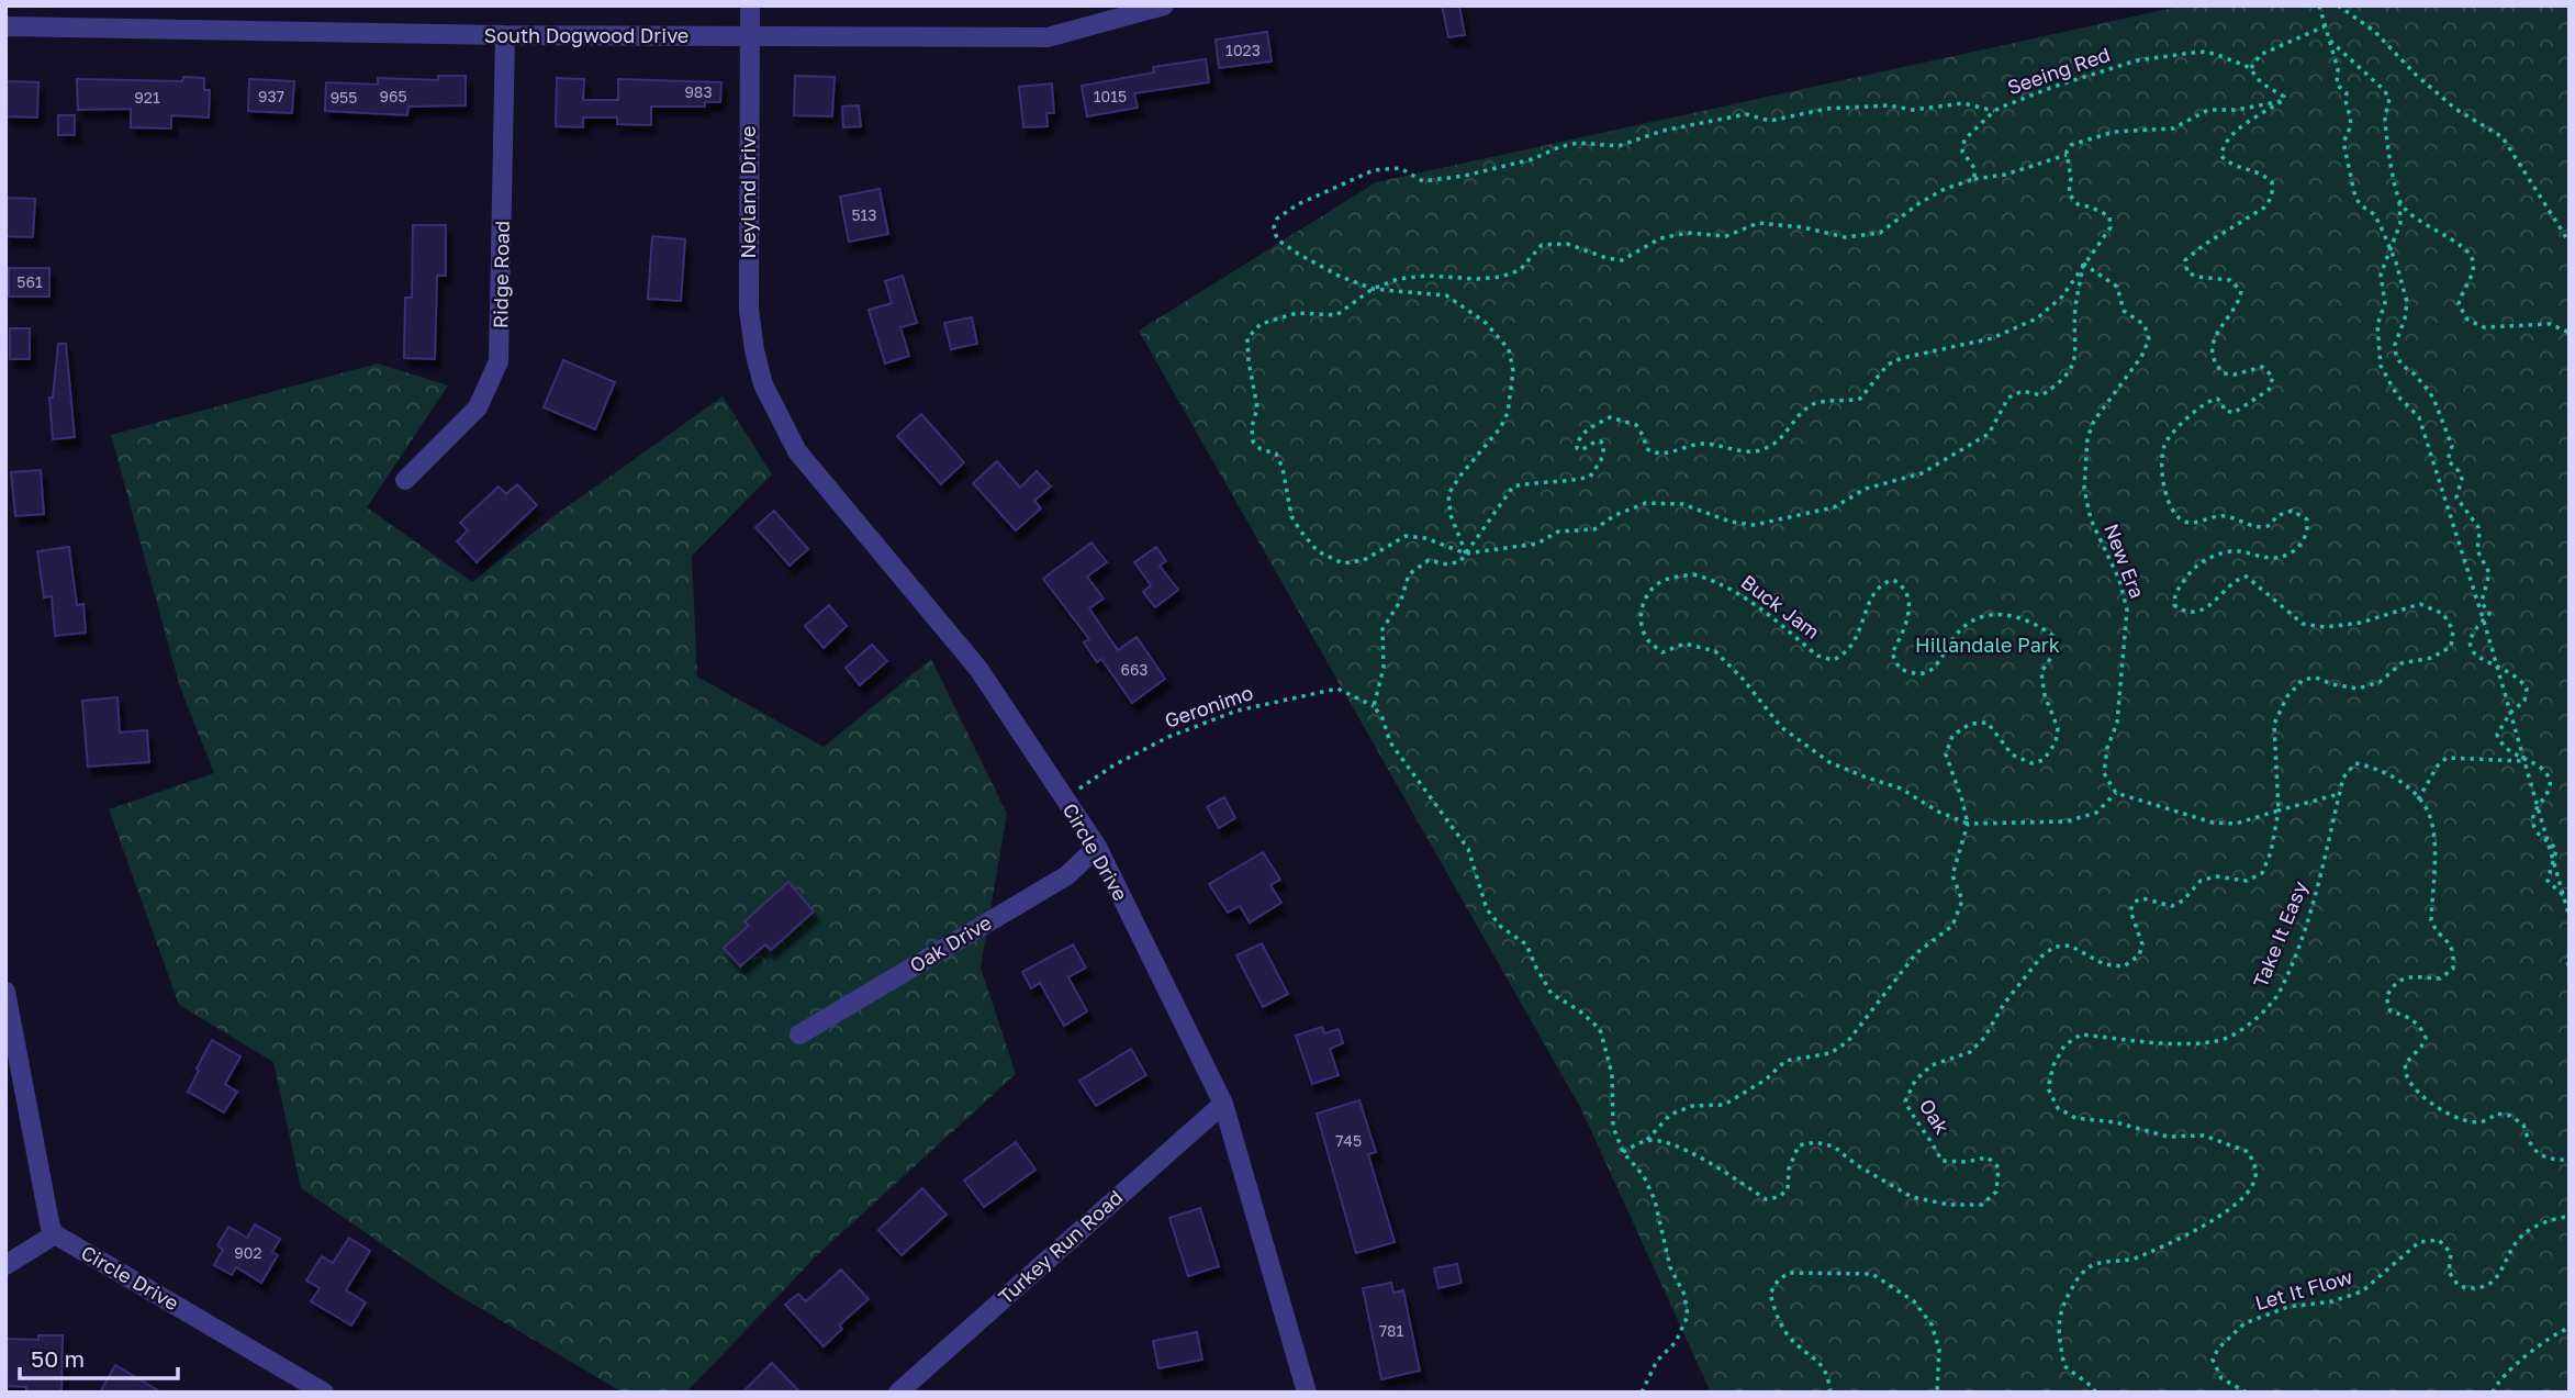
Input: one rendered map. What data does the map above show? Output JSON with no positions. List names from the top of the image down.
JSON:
{
  "streets": {
    "street": [
      "South Dogwood Drive",
      "Neyland Drive",
      "Ridge Road",
      "Circle Drive",
      "Oak Drive",
      "Turkey Run Road"
    ],
    "path": [
      "Seeing Red",
      "New Era",
      "Buck Jam",
      "Geronimo",
      "Take It Easy",
      "Oak",
      "Let It Flow"
    ]
  },
  "crossings": [
    ["South Dogwood Drive", "Neyland Drive"],
    ["South Dogwood Drive", "Ridge Road"],
    ["Neyland Drive", "Circle Drive"],
    ["Geronimo", "Circle Drive"],
    ["Circle Drive", "Oak Drive"],
    ["Circle Drive", "Turkey Run Road"]
  ],
  "parks": ["Hillandale Park"],
  "house_numbers": [
    "1023",
    "983",
    "937",
    "965",
    "1015",
    "921",
    "955",
    "513",
    "561",
    "663",
    "745",
    "902",
    "781"
  ],
  "scale_bar": "50 m"
}
